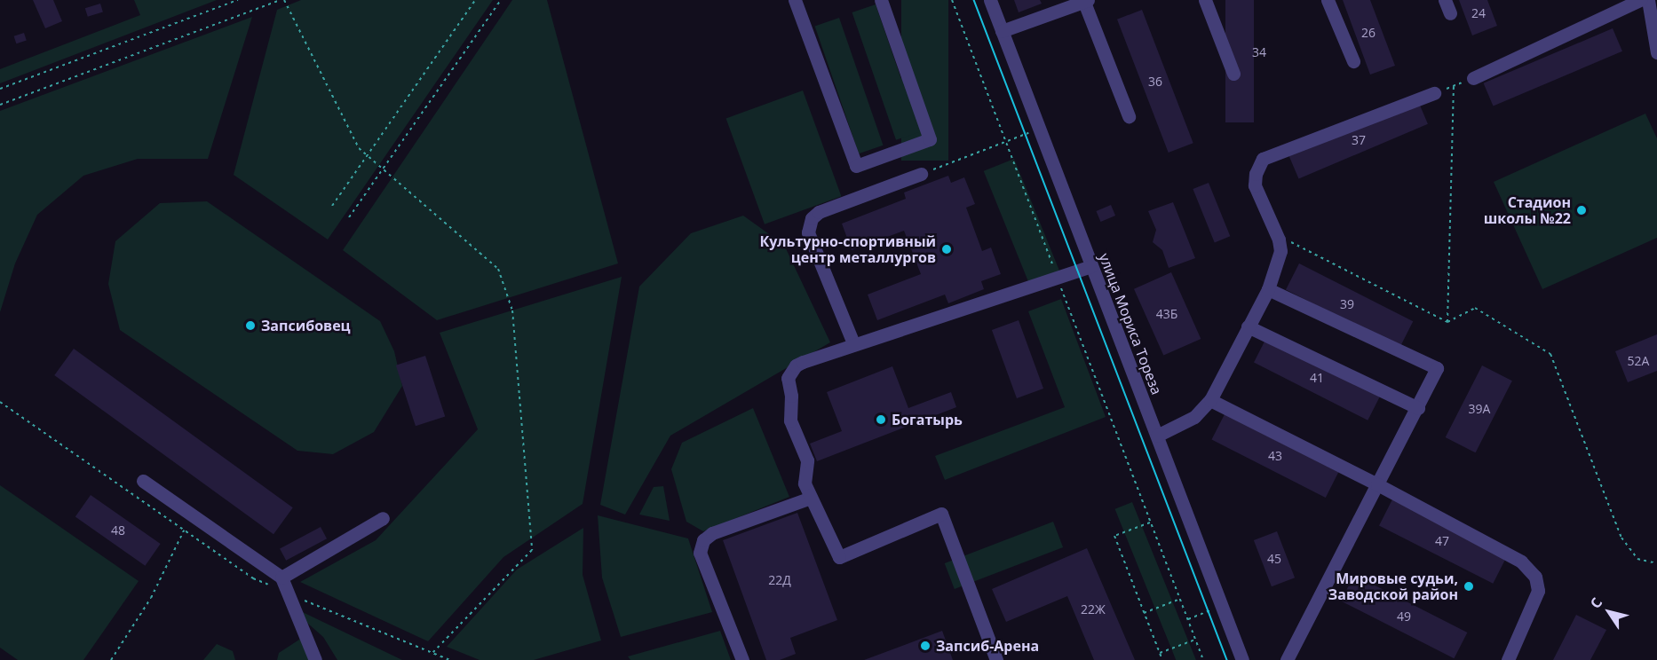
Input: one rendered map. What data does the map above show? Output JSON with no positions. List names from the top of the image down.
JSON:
{
  "streets": {
    "street": ["улица Мориса Тореза"]
  },
  "places": [
    "Стадион школы №22",
    "Культурно-спортивный центр металлургов",
    "Запсибовец",
    "Богатырь",
    "Мировые судьи, Заводской район",
    "Запсиб-Арена"
  ],
  "house_numbers": [
    "24",
    "26",
    "34",
    "36",
    "37",
    "39",
    "43Б",
    "52А",
    "41",
    "39А",
    "43",
    "48",
    "47",
    "45",
    "22Д",
    "22Ж",
    "49"
  ],
  "north": "top left"
}
